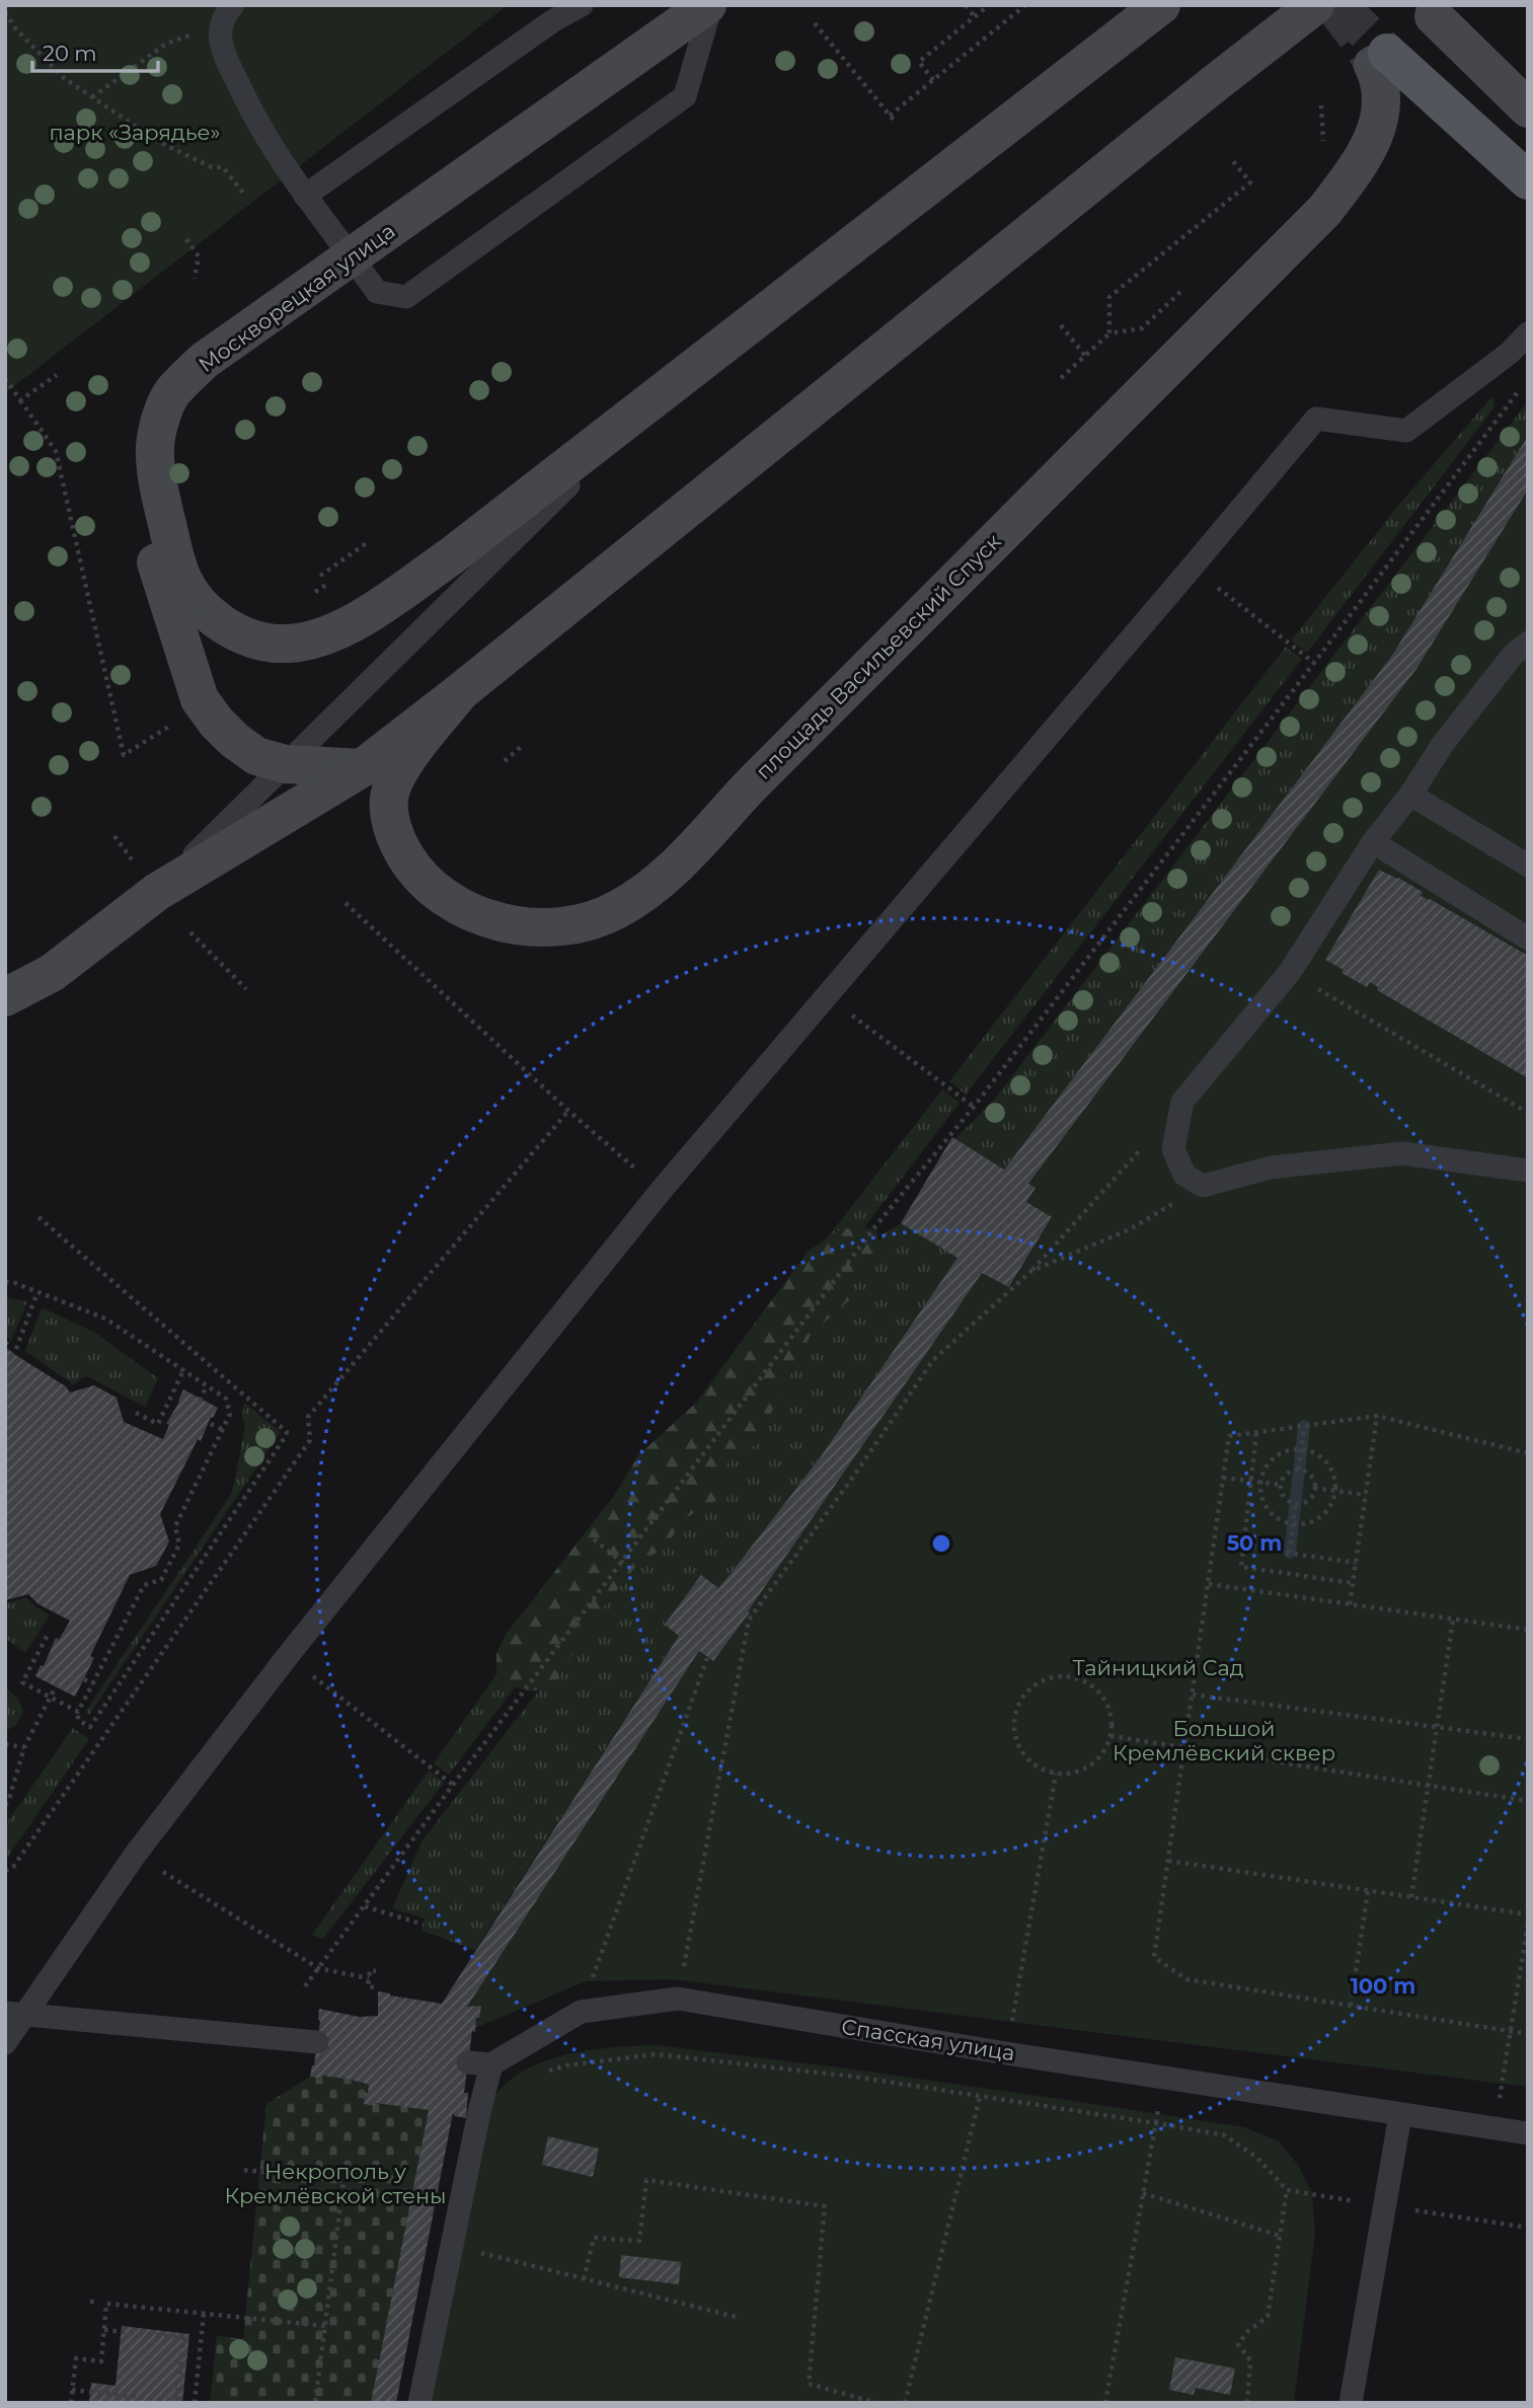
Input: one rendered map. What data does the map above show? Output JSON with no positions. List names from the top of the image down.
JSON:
{
  "streets": {
    "main road": ["Москворецкая улица", "площадь Васильевский Спуск"],
    "lane": ["Спасская улица"]
  },
  "parks": [
    "парк «Зарядье»",
    "Тайницкий Сад",
    "Большой Кремлёвский сквер",
    "Некрополь у Кремлёвской стены"
  ],
  "scale_bar": "20 m",
  "rings": ["50 m", "100 m"]
}
